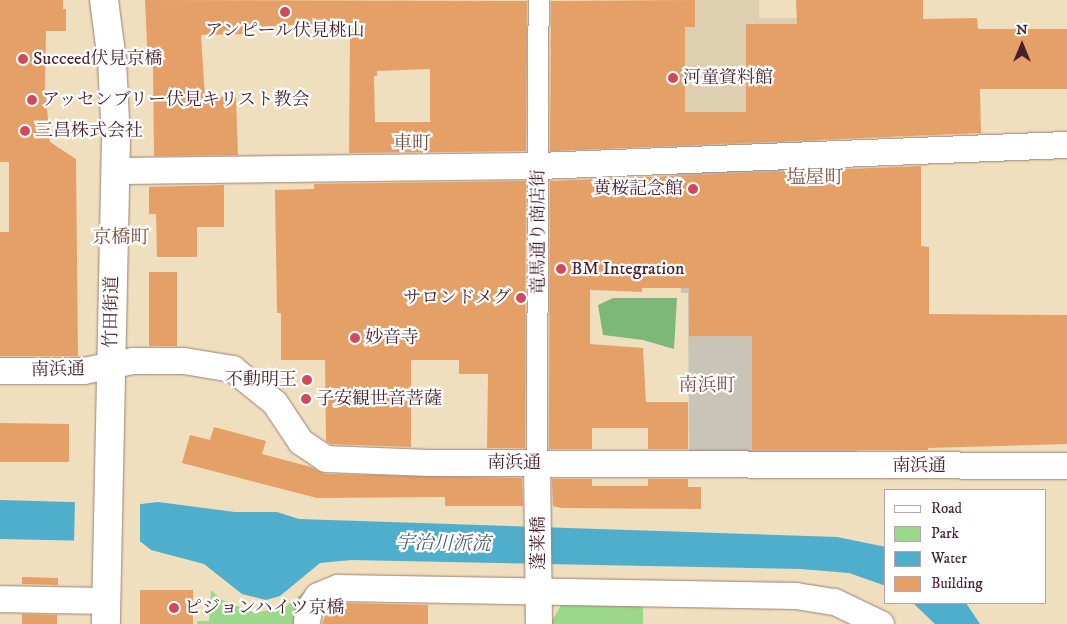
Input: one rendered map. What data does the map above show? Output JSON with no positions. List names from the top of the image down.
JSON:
{
  "streets": {
    "main road": ["竹田街道"],
    "street": ["竜馬通り商店街", "南浜通", "蓬莱橋"]
  },
  "crossings": [
    ["竜馬通り商店街", "南浜通"],
    ["竜馬通り商店街", "蓬莱橋"],
    ["竹田街道", "南浜通"],
    ["南浜通", "蓬莱橋"]
  ],
  "districts": [
    "車町",
    "塩屋町",
    "京橋町",
    "南浜町"
  ],
  "water": ["宇治川派流"],
  "places": [
    "アンピール伏見桃山",
    "Succeed伏見京橋",
    "河童資料館",
    "アッセンブリー伏見キリスト教会",
    "三昌株式会社",
    "黄桜記念館",
    "BM Integration",
    "サロンドメグ",
    "妙音寺",
    "不動明王",
    "子安観世音菩薩",
    "ピジョンハイツ京橋"
  ],
  "legend": [
    "Road",
    "Park",
    "Water",
    "Building"
  ],
  "north": "top"
}
